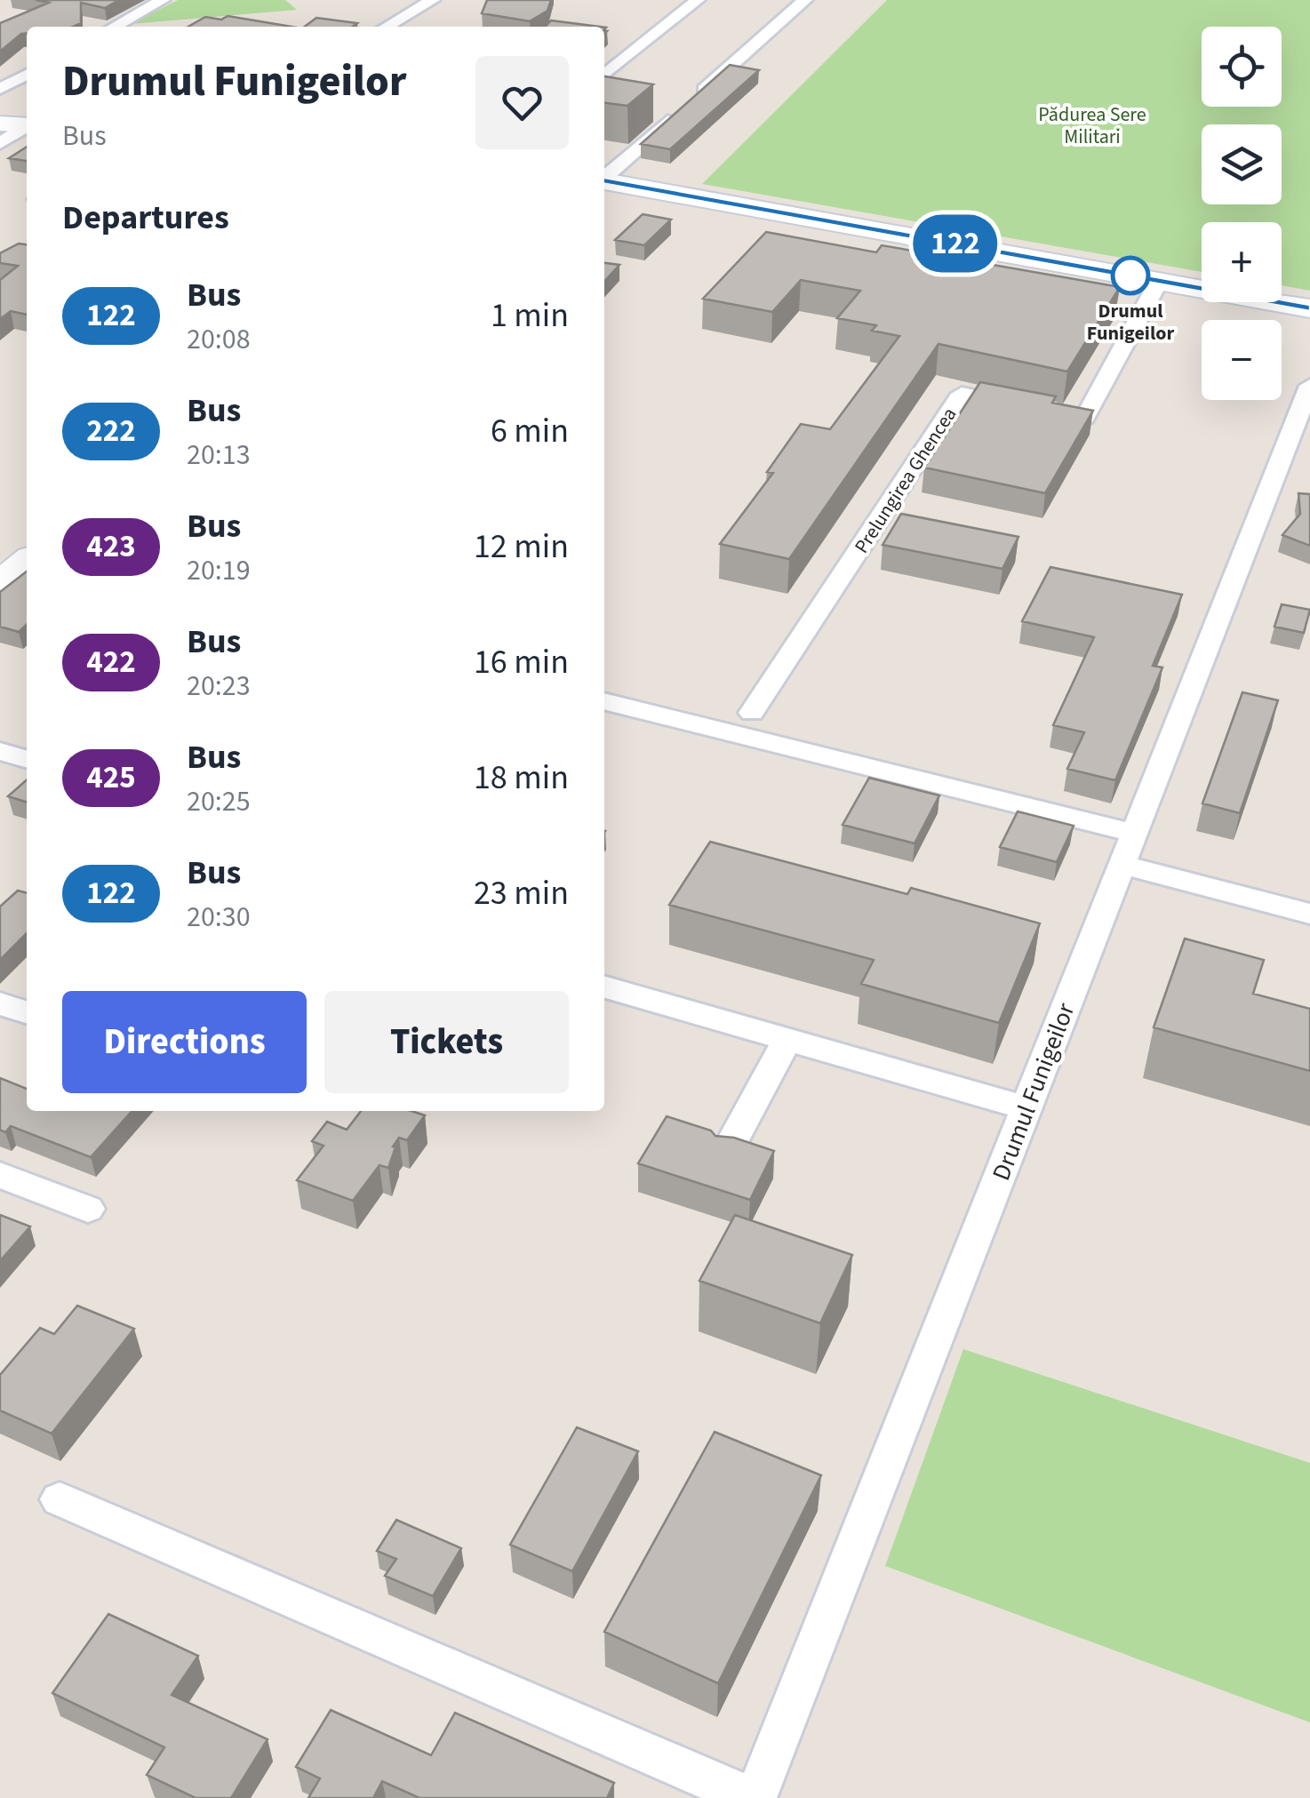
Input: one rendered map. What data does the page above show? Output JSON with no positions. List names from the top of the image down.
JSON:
{
  "streets": {
    "street": ["Prelungirea Ghencea", "Drumul Funigeilor"]
  },
  "parks": ["Pădurea Sere Militari"],
  "places": ["Drumul Funigeilor"],
  "lines": ["bus line 122"],
  "page": {
    "on_map": "122",
    "map_buttons": ["+", "−"],
    "heading": [
      ["Drumul Funigeilor", "Bus"],
      "Departures"
    ],
    "list": [
      {
        "mark": "122",
        "name": "Bus",
        "note": "20:08",
        "value": "1 min"
      },
      {
        "mark": "222",
        "name": "Bus",
        "note": "20:13",
        "value": "6 min"
      },
      {
        "mark": "423",
        "name": "Bus",
        "note": "20:19",
        "value": "12 min"
      },
      {
        "mark": "422",
        "name": "Bus",
        "note": "20:23",
        "value": "16 min"
      },
      {
        "mark": "425",
        "name": "Bus",
        "note": "20:25",
        "value": "18 min"
      },
      {
        "mark": "122",
        "name": "Bus",
        "note": "20:30",
        "value": "23 min"
      }
    ],
    "buttons": ["Directions", "Tickets"]
  }
}
